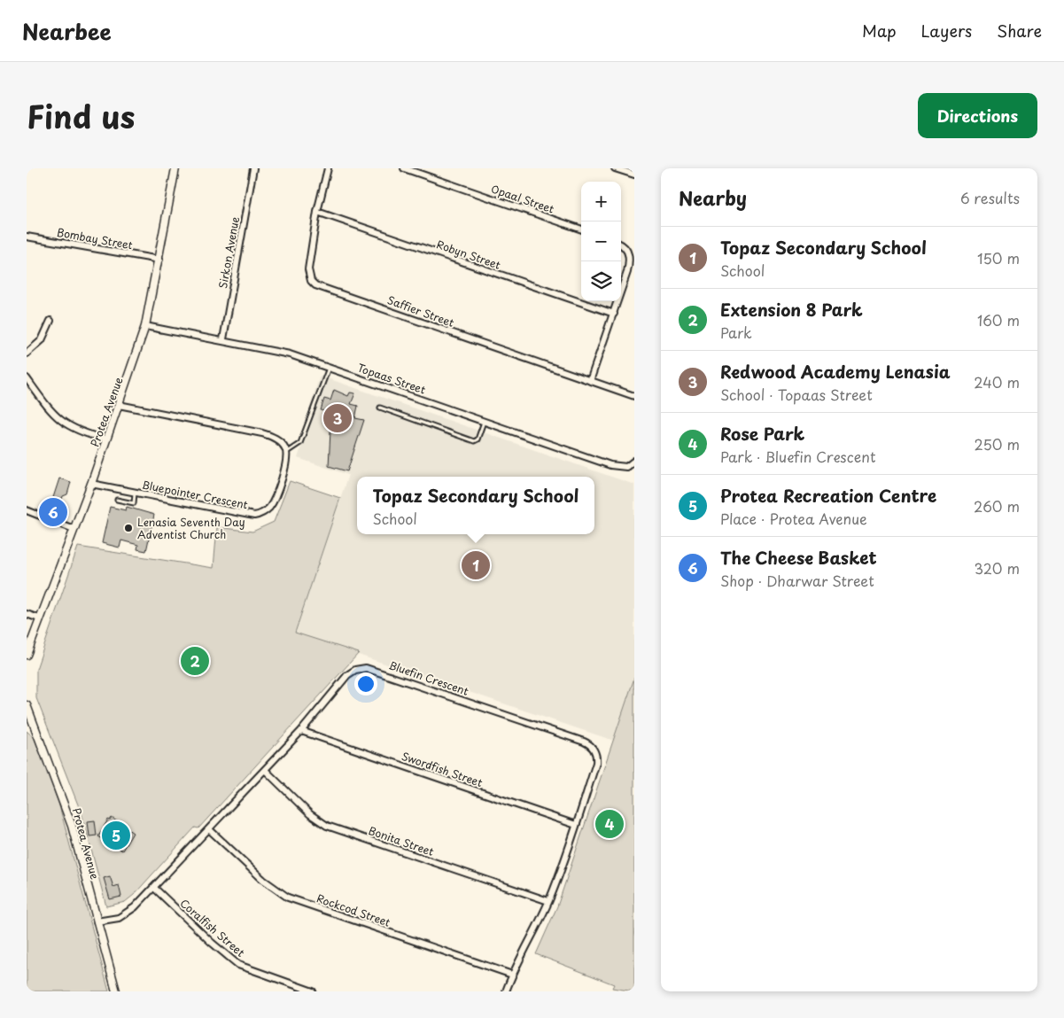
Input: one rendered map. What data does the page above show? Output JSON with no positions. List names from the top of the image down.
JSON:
{
  "streets": {
    "street": [
      "Opaal Street",
      "Bombay Street",
      "Sirkon Avenue",
      "Robyn Street",
      "Saffier Street",
      "Topaas Street",
      "Protea Avenue",
      "Bluepointer Crescent",
      "Bluefin Crescent",
      "Swordfish Street",
      "Bonita Street",
      "Rockcod Street",
      "Coralfish Street"
    ]
  },
  "crossings": [
    ["Bombay Street", "Protea Avenue"],
    ["Sirkon Avenue", "Topaas Street"],
    ["Robyn Street", "Saffier Street"],
    ["Topaas Street", "Protea Avenue"],
    ["Protea Avenue", "Bluepointer Crescent"],
    ["Protea Avenue", "Bluefin Crescent"],
    ["Bluefin Crescent", "Swordfish Street"],
    ["Bluefin Crescent", "Bonita Street"],
    ["Bluefin Crescent", "Rockcod Street"],
    ["Bluefin Crescent", "Coralfish Street"]
  ],
  "places": ["Lenasia Seventh Day Adventist Church"],
  "page": {
    "header": "Nearbee",
    "nav": ["Map", "Layers", "Share"],
    "title": "Find us",
    "buttons": "Directions",
    "heading": ["Nearby", "6 results"],
    "map_buttons": ["+", "−"],
    "list": [
      {
        "mark": "1",
        "name": "Topaz Secondary School",
        "note": "School",
        "value": "150 m"
      },
      {
        "mark": "2",
        "name": "Extension 8 Park",
        "note": "Park",
        "value": "160 m"
      },
      {
        "mark": "3",
        "name": "Redwood Academy Lenasia",
        "note": "School · Topaas Street",
        "value": "240 m"
      },
      {
        "mark": "4",
        "name": "Rose Park",
        "note": "Park · Bluefin Crescent",
        "value": "250 m"
      },
      {
        "mark": "5",
        "name": "Protea Recreation Centre",
        "note": "Place · Protea Avenue",
        "value": "260 m"
      },
      {
        "mark": "6",
        "name": "The Cheese Basket",
        "note": "Shop · Dharwar Street",
        "value": "320 m"
      }
    ],
    "pins": [
      "3",
      "6",
      "1",
      "2",
      "4",
      "5"
    ],
    "popup": ["Topaz Secondary School", "School"]
  }
}
